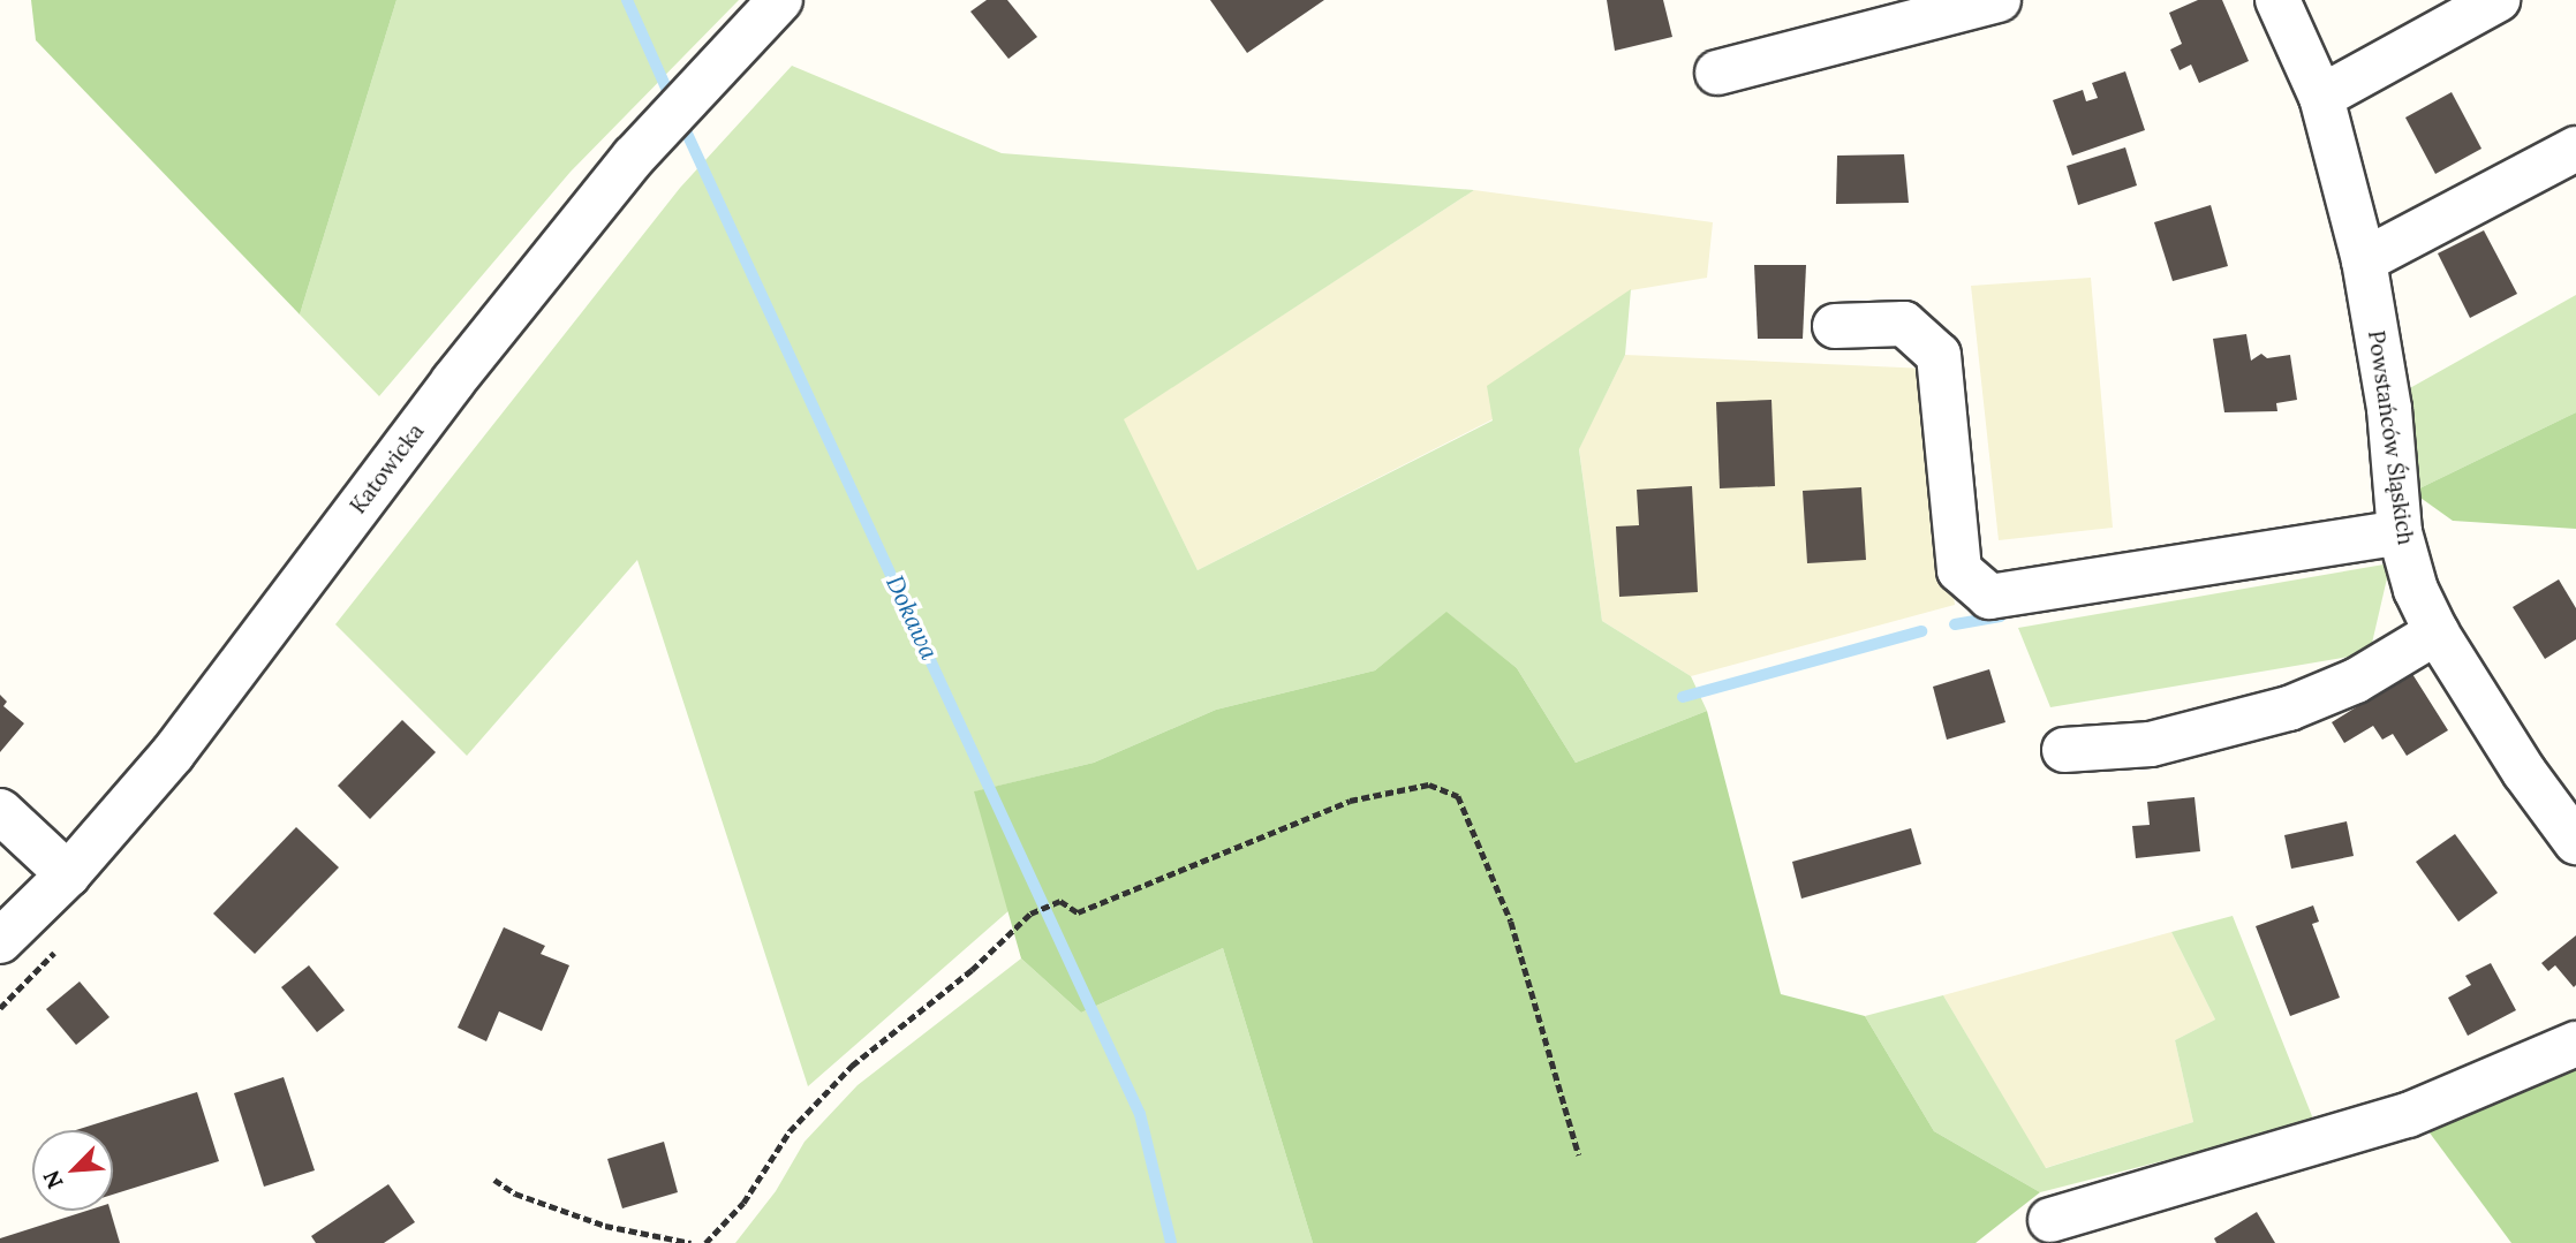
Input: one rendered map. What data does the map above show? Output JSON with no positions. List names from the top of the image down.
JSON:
{
  "streets": {
    "street": ["Powstańców Śląskich", "Katowicka"]
  },
  "water": ["Dokawa"],
  "north": "bottom left"
}
